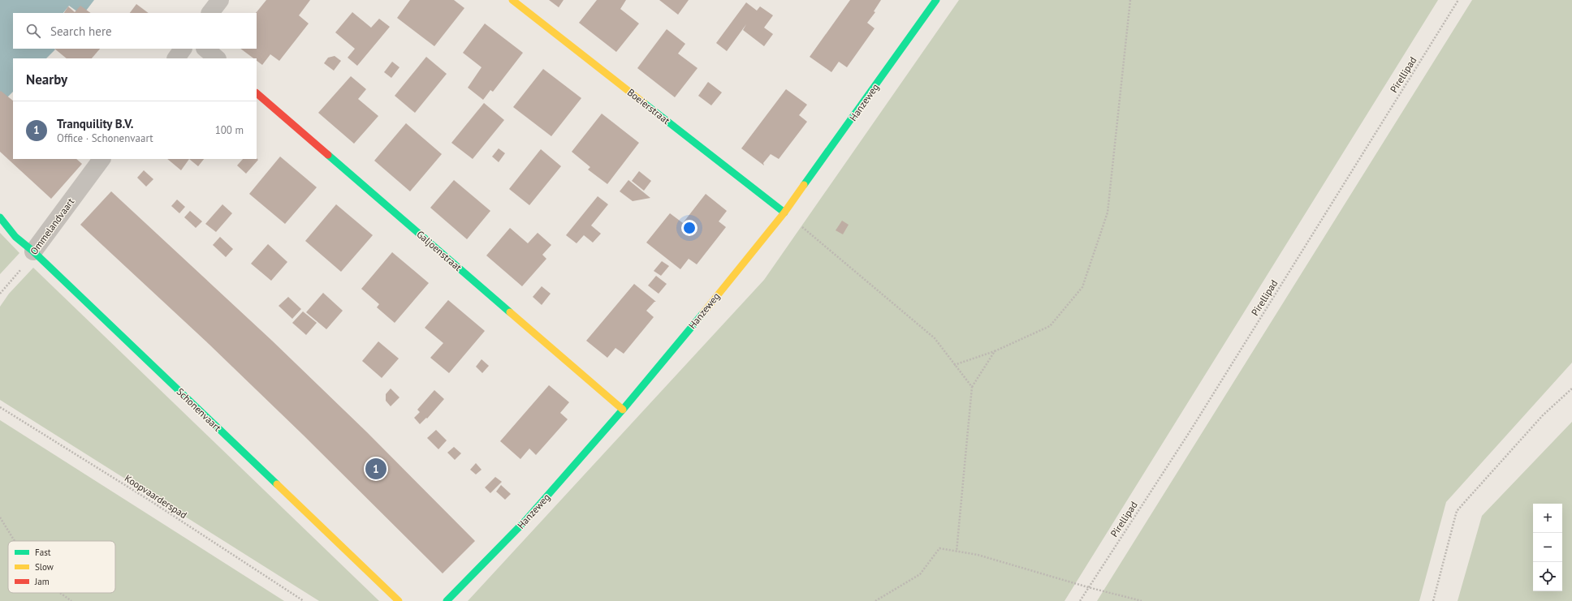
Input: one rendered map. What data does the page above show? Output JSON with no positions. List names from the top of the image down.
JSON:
{
  "streets": {
    "street": [
      "Hanzeweg",
      "Boeierstraat",
      "Ommelandvaart",
      "Galjoenstraat",
      "Schonenvaart"
    ],
    "path": ["Pirellipad", "Koopvaarderspad"]
  },
  "crossings": [
    ["Hanzeweg", "Boeierstraat"],
    ["Hanzeweg", "Galjoenstraat"],
    ["Ommelandvaart", "Schonenvaart"]
  ],
  "legend": ["Fast", "Slow", "Jam"],
  "page": {
    "search": "Search here",
    "heading": "Nearby",
    "list": [
      {
        "mark": "1",
        "name": "Tranquility B.V.",
        "note": "Office · Schonenvaart",
        "value": "100 m"
      }
    ],
    "pins": "1",
    "map_buttons": ["+", "−"]
  }
}
